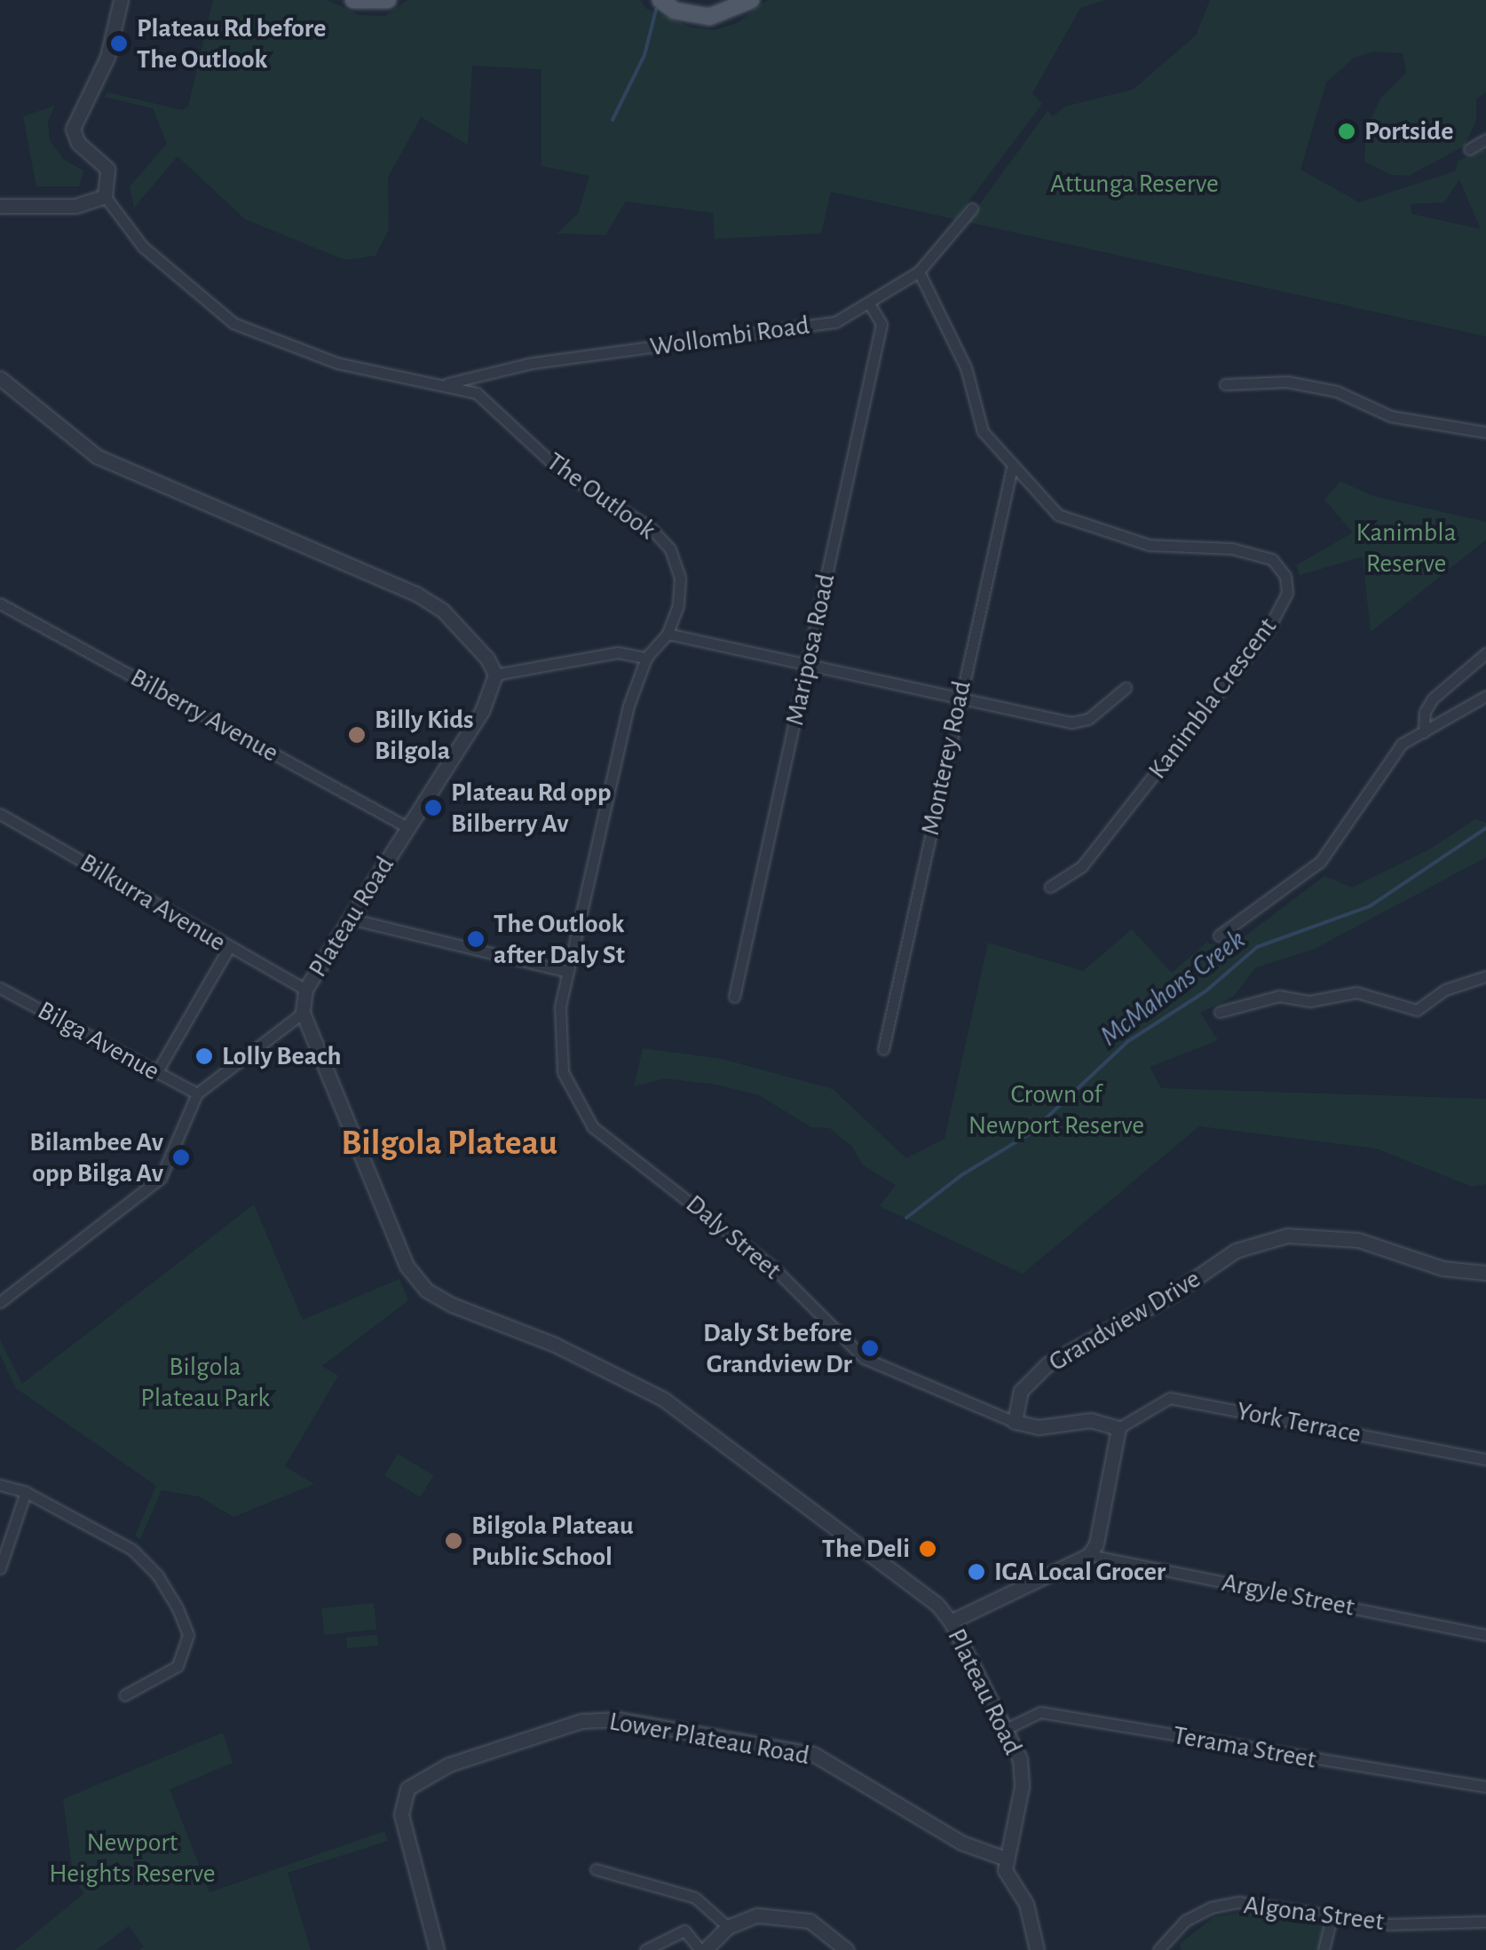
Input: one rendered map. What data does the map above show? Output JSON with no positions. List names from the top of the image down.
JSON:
{
  "streets": {
    "street": [
      "Wollombi Road",
      "The Outlook",
      "Mariposa Road",
      "Kanimbla Crescent",
      "Bilberry Avenue",
      "Monterey Road",
      "Bilkurra Avenue",
      "Plateau Road",
      "Bilga Avenue",
      "Daly Street",
      "Grandview Drive",
      "York Terrace",
      "Argyle Street",
      "Lower Plateau Road",
      "Terama Street",
      "Algona Street"
    ]
  },
  "crossings": [
    ["Wollombi Road", "The Outlook"],
    ["Wollombi Road", "Mariposa Road"],
    ["Wollombi Road", "Kanimbla Crescent"],
    ["Kanimbla Crescent", "Monterey Road"],
    ["Bilberry Avenue", "Plateau Road"],
    ["Bilkurra Avenue", "Plateau Road"],
    ["Plateau Road", "Lower Plateau Road"],
    ["Plateau Road", "Terama Street"],
    ["Daly Street", "Grandview Drive"]
  ],
  "districts": ["Bilgola Plateau"],
  "water": ["McMahons Creek"],
  "parks": [
    "Attunga Reserve",
    "Kanimbla Reserve",
    "Crown of Newport Reserve",
    "Bilgola Plateau Park",
    "Newport Heights Reserve"
  ],
  "places": [
    "Plateau Rd before The Outlook",
    "Portside",
    "Billy Kids Bilgola",
    "Plateau Rd opp Bilberry Av",
    "The Outlook after Daly St",
    "Lolly Beach",
    "Bilambee Av opp Bilga Av",
    "Daly St before Grandview Dr",
    "Bilgola Plateau Public School",
    "The Deli",
    "IGA Local Grocer"
  ]
}
